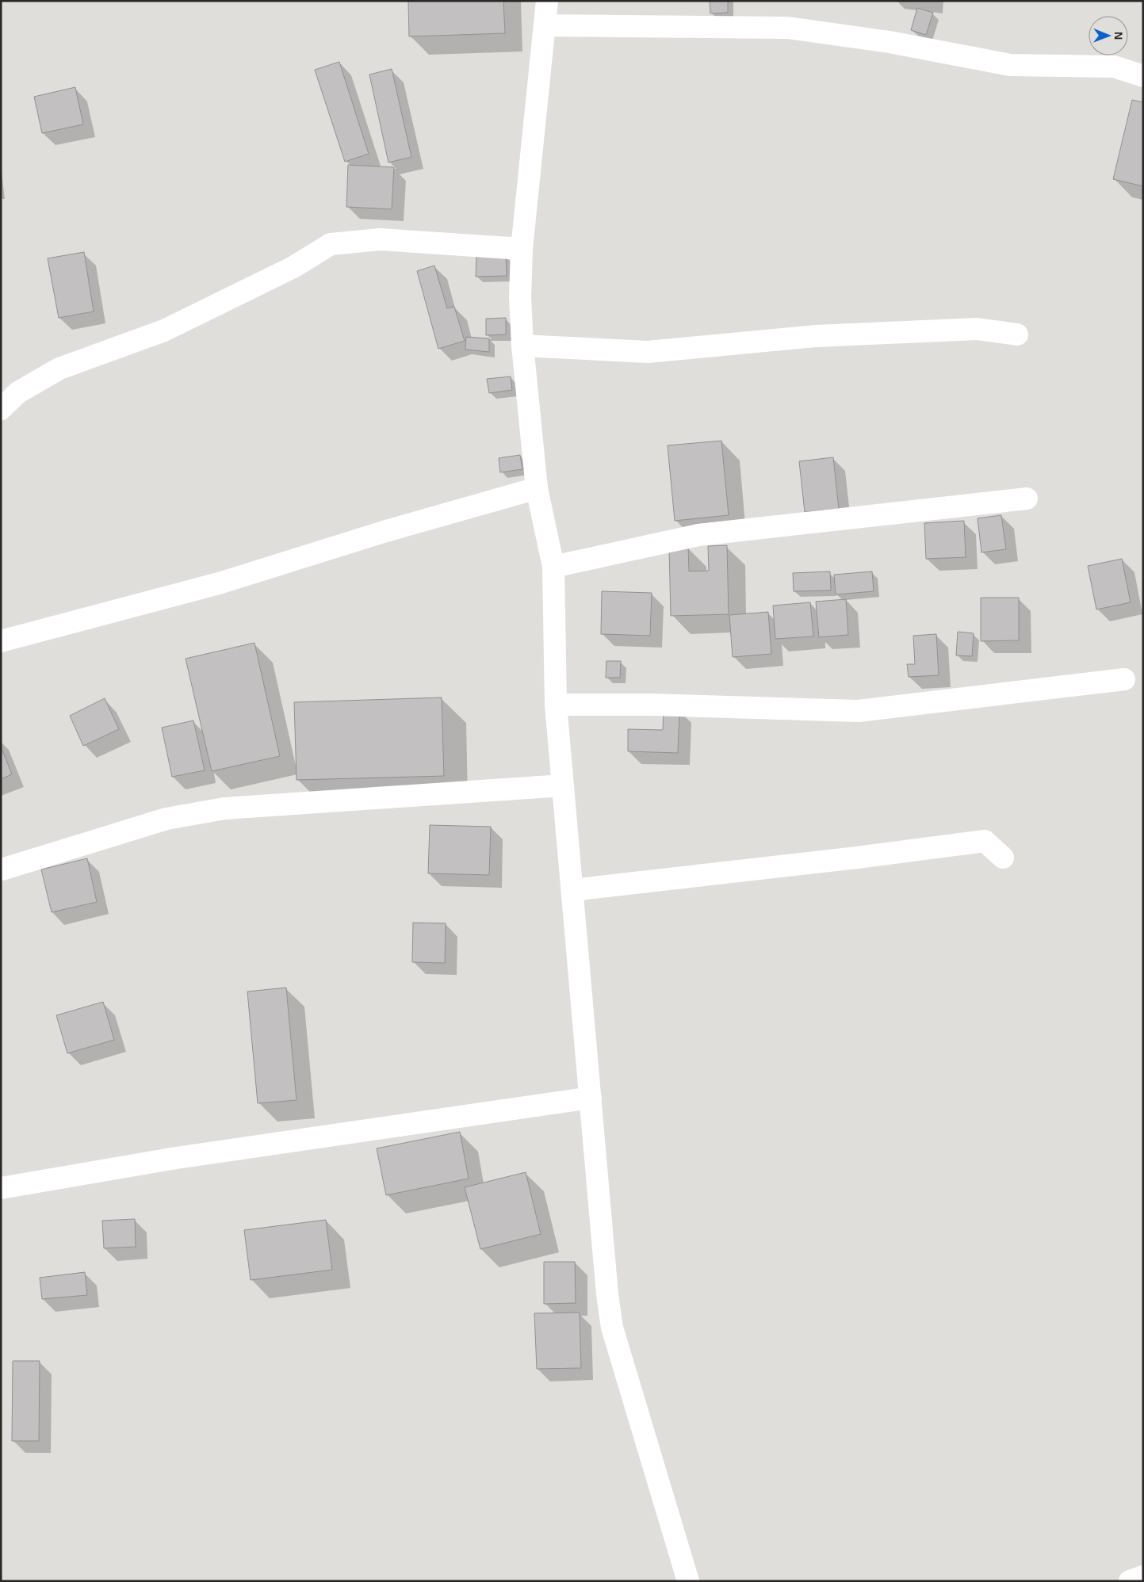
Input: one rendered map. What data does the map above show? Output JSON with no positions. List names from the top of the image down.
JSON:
{
  "north": "right"
}
